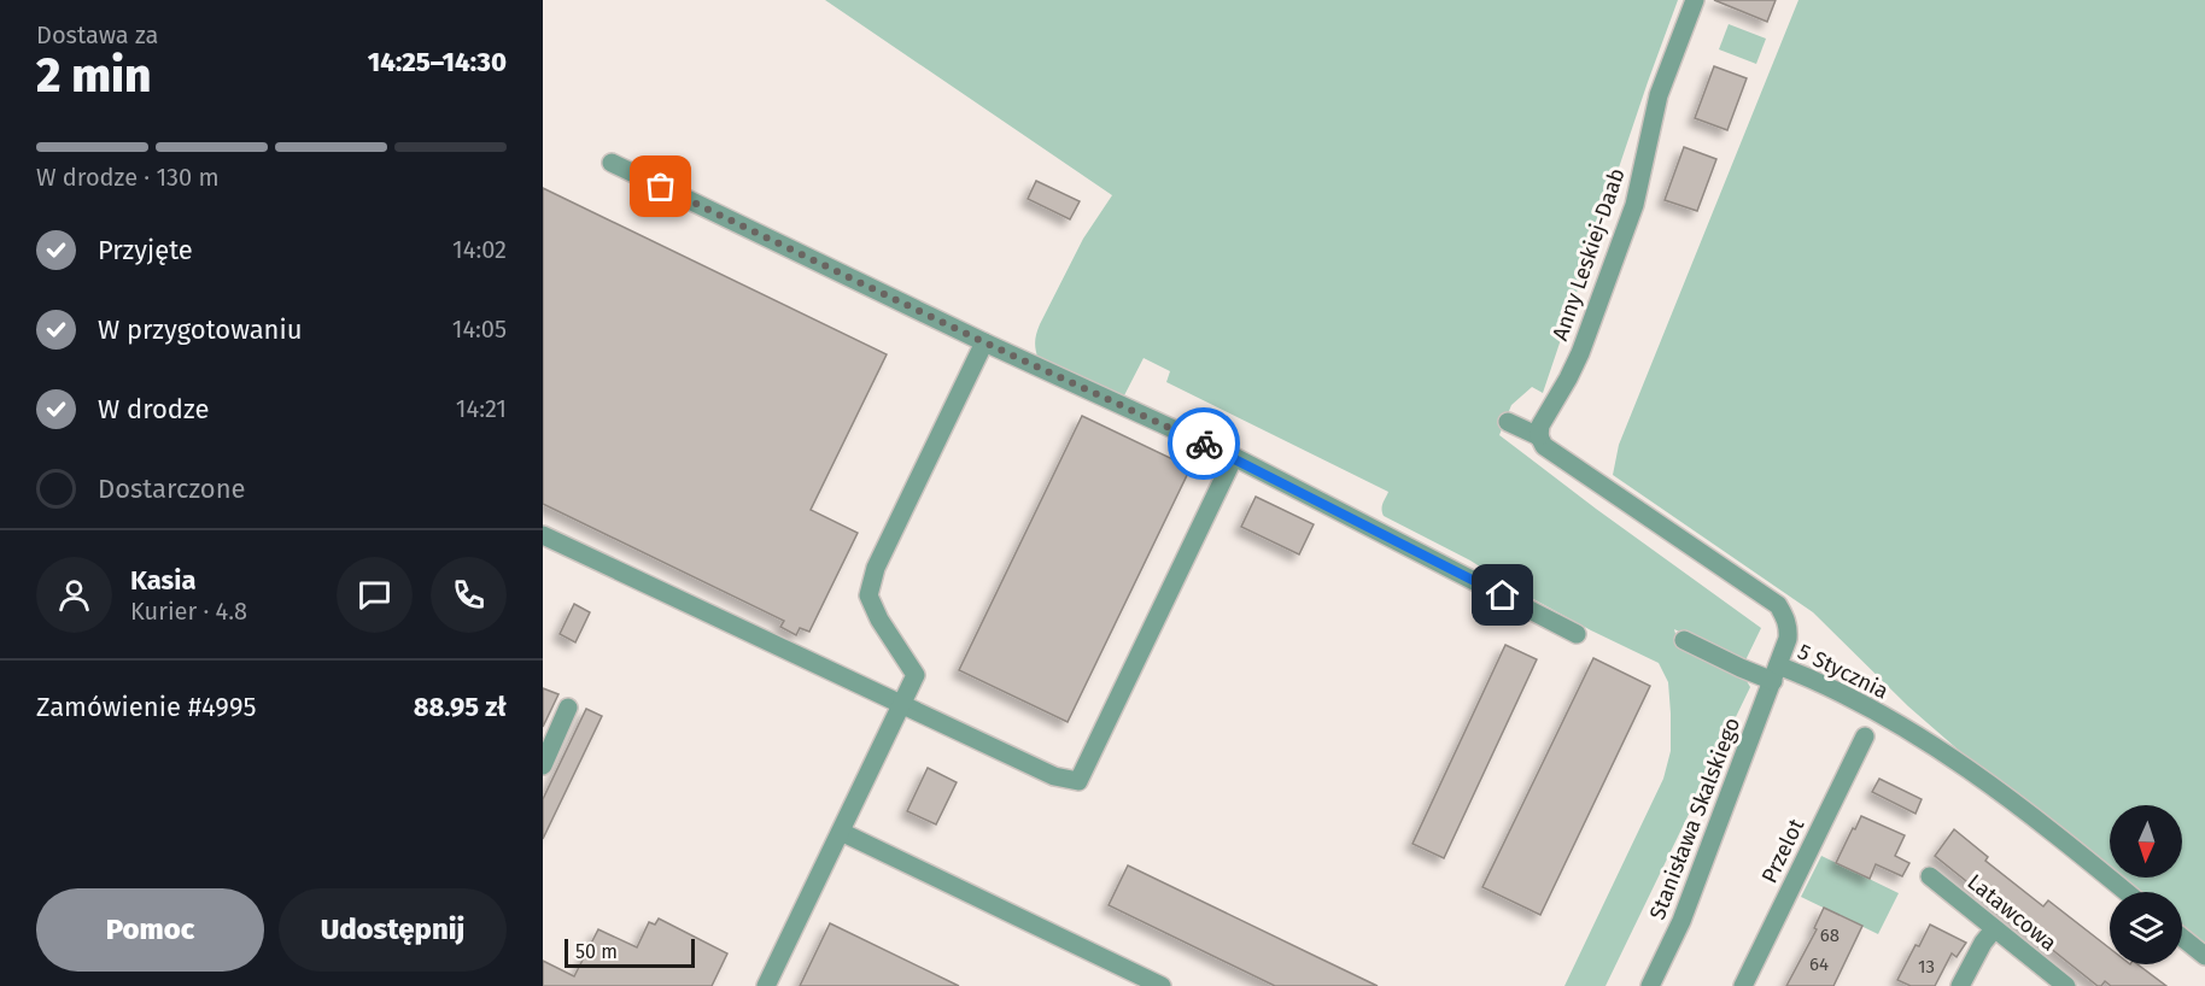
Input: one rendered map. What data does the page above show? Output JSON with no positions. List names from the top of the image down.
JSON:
{
  "streets": {
    "street": [
      "Anny Leskiej-Daab",
      "5 Stycznia",
      "Stanisława Skalskiego",
      "Przelot",
      "Latawcowa"
    ]
  },
  "crossings": [
    ["Anny Leskiej-Daab", "5 Stycznia"],
    ["5 Stycznia", "Stanisława Skalskiego"]
  ],
  "house_numbers": ["68", "64", "13"],
  "scale_bar": "50 m",
  "north": "bottom",
  "page": {
    "heading": ["2 min", "Dostawa za", "14:25–14:30"],
    "panel": [
      "Kasia",
      "Kurier · 4.8",
      "Zamówienie #4995",
      "88.95 zł"
    ],
    "bar": "W drodze · 130 m",
    "list": [
      ["Przyjęte", "14:02"],
      ["W przygotowaniu", "14:05"],
      ["W drodze", "14:21"],
      "Dostarczone"
    ],
    "buttons": ["Pomoc", "Udostępnij"],
    "scale": "50 m"
  }
}
